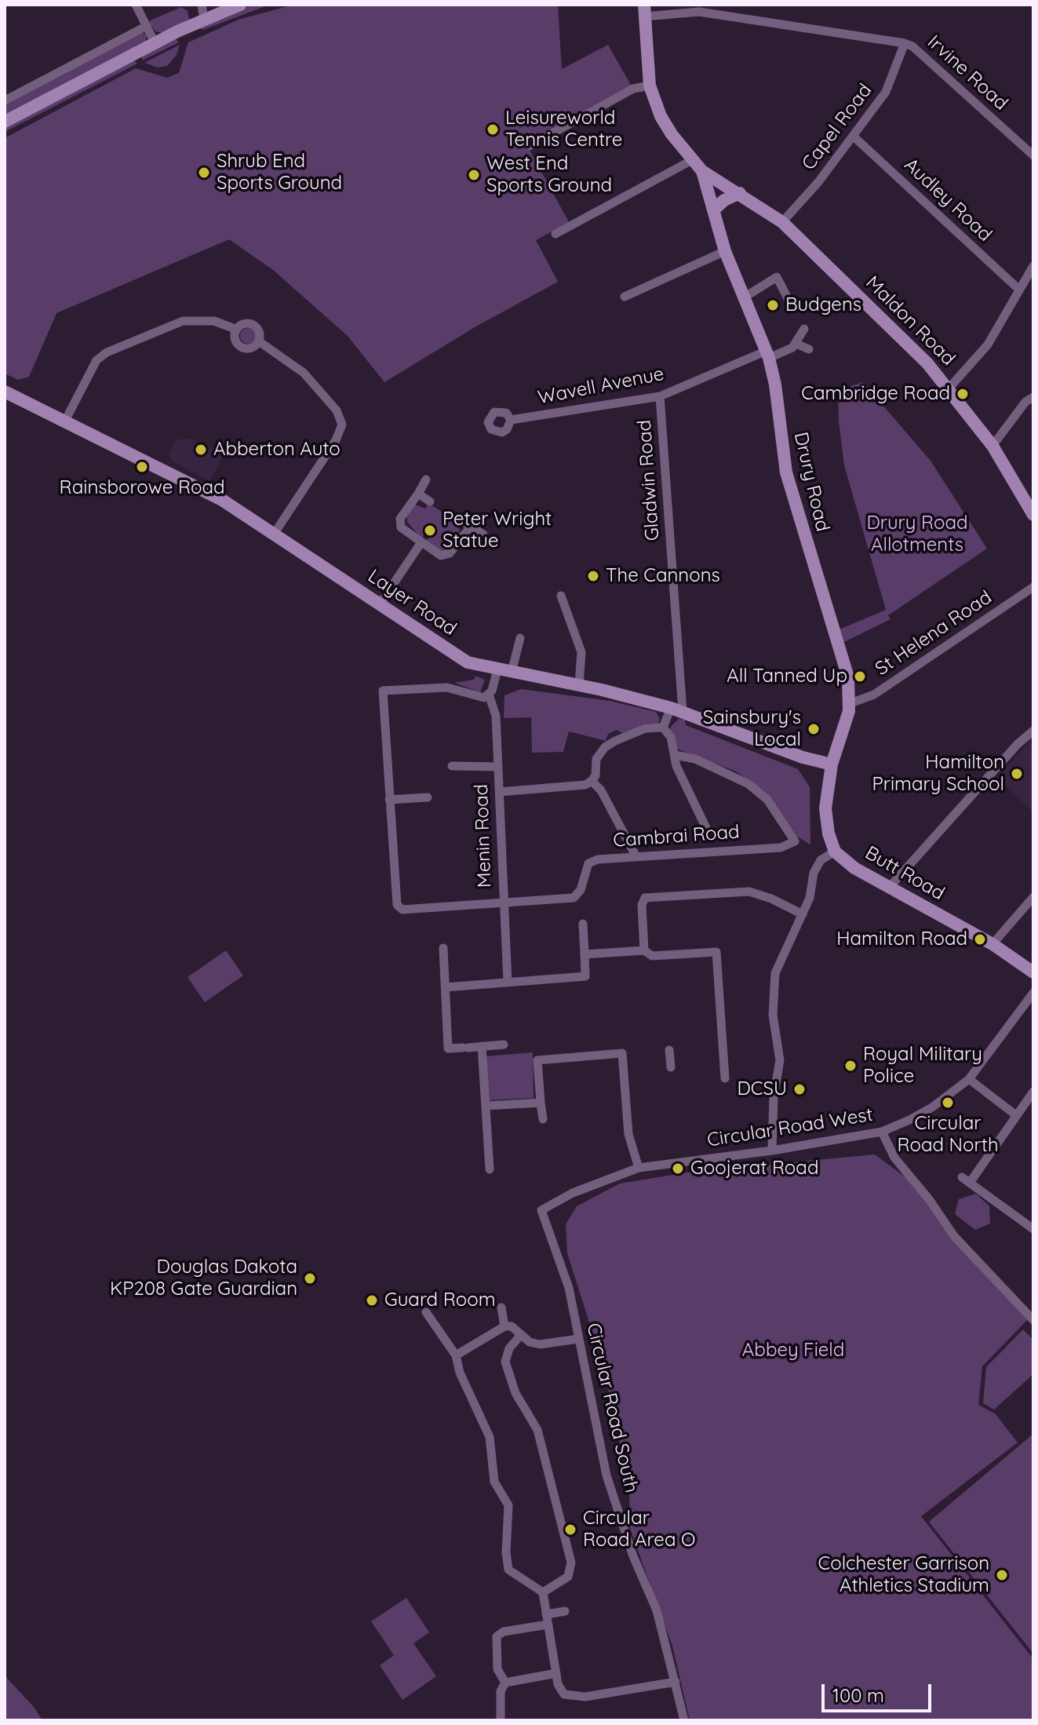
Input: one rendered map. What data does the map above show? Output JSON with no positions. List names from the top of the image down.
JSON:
{
  "streets": {
    "main road": [
      "Maldon Road",
      "Drury Road",
      "Layer Road",
      "Butt Road"
    ],
    "street": [
      "Irvine Road",
      "Capel Road",
      "Audley Road",
      "Wavell Avenue",
      "Gladwin Road",
      "St Helena Road",
      "Menin Road",
      "Cambrai Road",
      "Circular Road West",
      "Circular Road South"
    ]
  },
  "crossings": [
    ["Irvine Road", "Capel Road"],
    ["Capel Road", "Audley Road"],
    ["Capel Road", "Maldon Road"],
    ["Maldon Road", "Drury Road"],
    ["Wavell Avenue", "Gladwin Road"],
    ["Wavell Avenue", "Drury Road"],
    ["Gladwin Road", "Layer Road"],
    ["Drury Road", "Layer Road"],
    ["Drury Road", "St Helena Road"],
    ["Drury Road", "Butt Road"],
    ["Layer Road", "Butt Road"],
    ["Menin Road", "Cambrai Road"],
    ["Circular Road West", "Circular Road South"]
  ],
  "parks": ["Drury Road Allotments", "Abbey Field"],
  "places": [
    "Leisureworld Tennis Centre",
    "Shrub End Sports Ground",
    "West End Sports Ground",
    "Budgens",
    "Cambridge Road",
    "Abberton Auto",
    "Rainsborowe Road",
    "Peter Wright Statue",
    "The Cannons",
    "All Tanned Up",
    "Sainsbury's Local",
    "Hamilton Primary School",
    "Hamilton Road",
    "Royal Military Police",
    "DCSU",
    "Circular Road North",
    "Goojerat Road",
    "Douglas Dakota KP208 Gate Guardian",
    "Guard Room",
    "Circular Road Area O",
    "Colchester Garrison Athletics Stadium"
  ],
  "scale_bar": "100 m"
}
